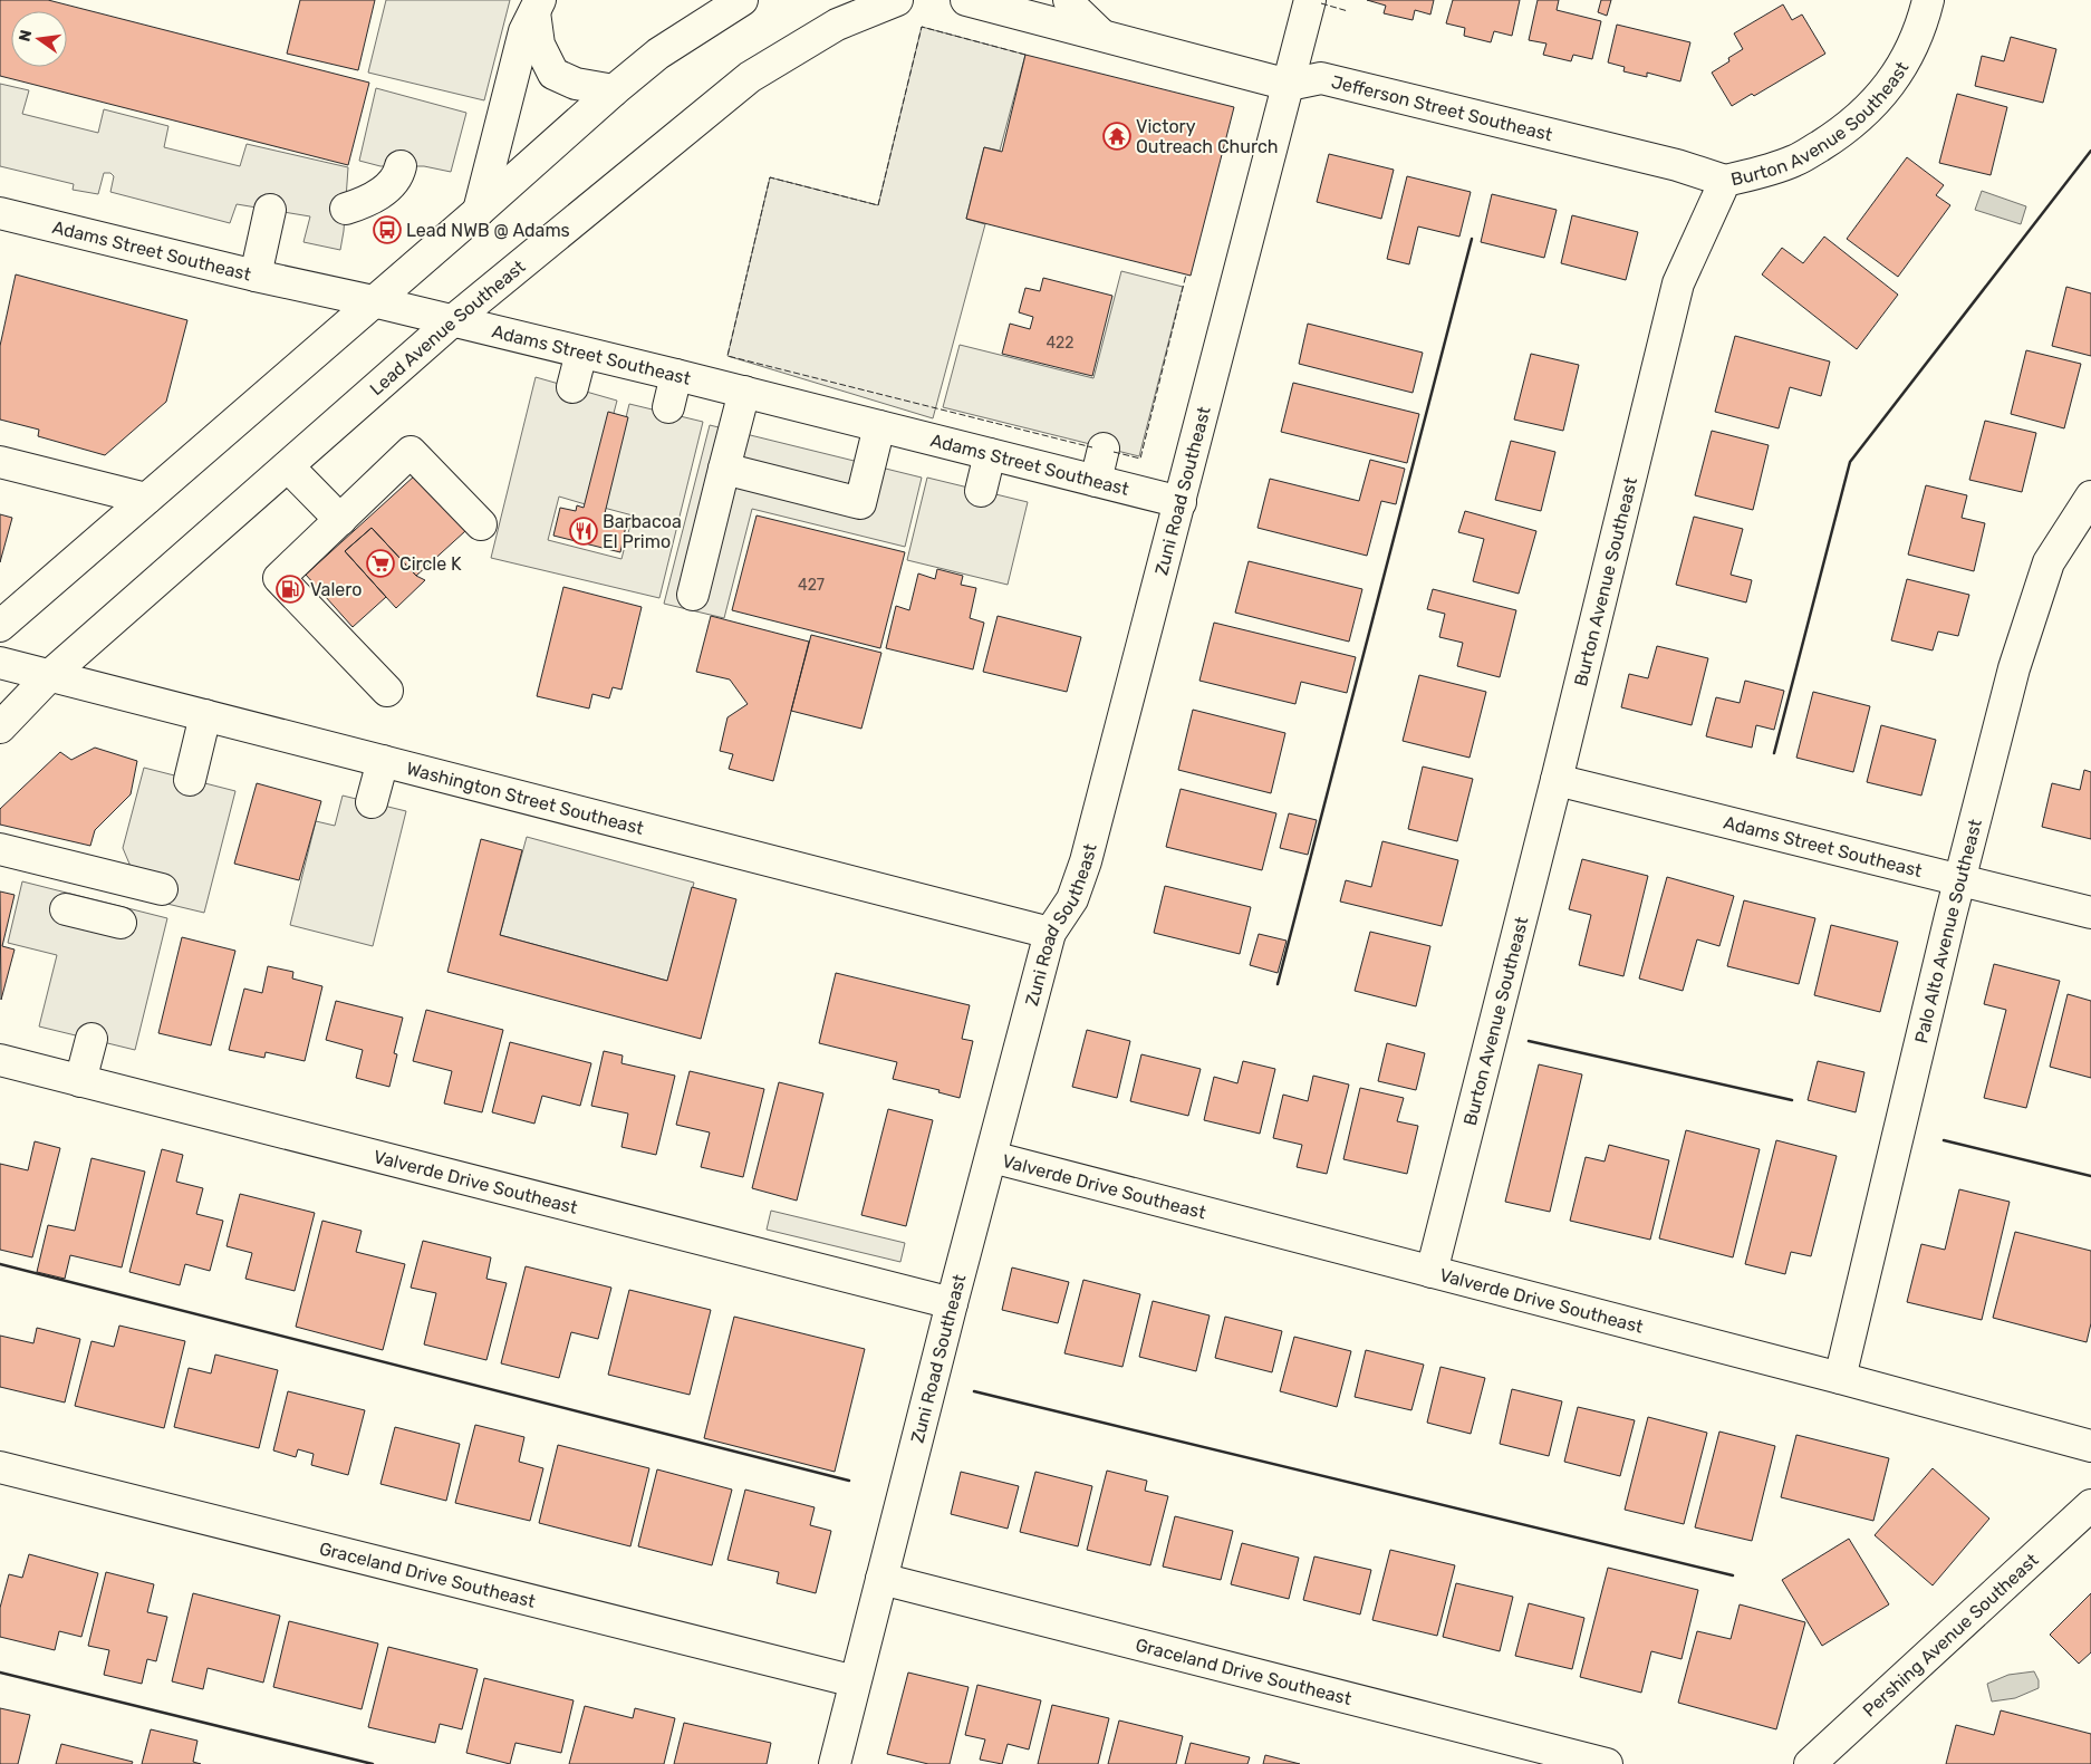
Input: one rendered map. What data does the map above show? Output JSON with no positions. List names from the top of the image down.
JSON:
{
  "streets": {
    "street": [
      "Jefferson Street Southeast",
      "Burton Avenue Southeast",
      "Adams Street Southeast",
      "Lead Avenue Southeast",
      "Zuni Road Southeast",
      "Washington Street Southeast",
      "Palo Alto Avenue Southeast",
      "Valverde Drive Southeast",
      "Graceland Drive Southeast",
      "Pershing Avenue Southeast"
    ]
  },
  "crossings": [
    ["Jefferson Street Southeast", "Burton Avenue Southeast"],
    ["Jefferson Street Southeast", "Zuni Road Southeast"],
    ["Burton Avenue Southeast", "Adams Street Southeast"],
    ["Burton Avenue Southeast", "Valverde Drive Southeast"],
    ["Adams Street Southeast", "Lead Avenue Southeast"],
    ["Adams Street Southeast", "Zuni Road Southeast"],
    ["Adams Street Southeast", "Palo Alto Avenue Southeast"],
    ["Lead Avenue Southeast", "Washington Street Southeast"],
    ["Zuni Road Southeast", "Washington Street Southeast"],
    ["Zuni Road Southeast", "Valverde Drive Southeast"],
    ["Zuni Road Southeast", "Graceland Drive Southeast"],
    ["Palo Alto Avenue Southeast", "Valverde Drive Southeast"]
  ],
  "places": {
    "temple": ["Victory Outreach Church"],
    "bus stop": ["Lead NWB @ Adams"],
    "restaurant": ["Barbacoa El Primo"],
    "supermarket": ["Circle K"],
    "fuel station": ["Valero"]
  },
  "house_numbers": ["422", "427"],
  "north": "left"
}
